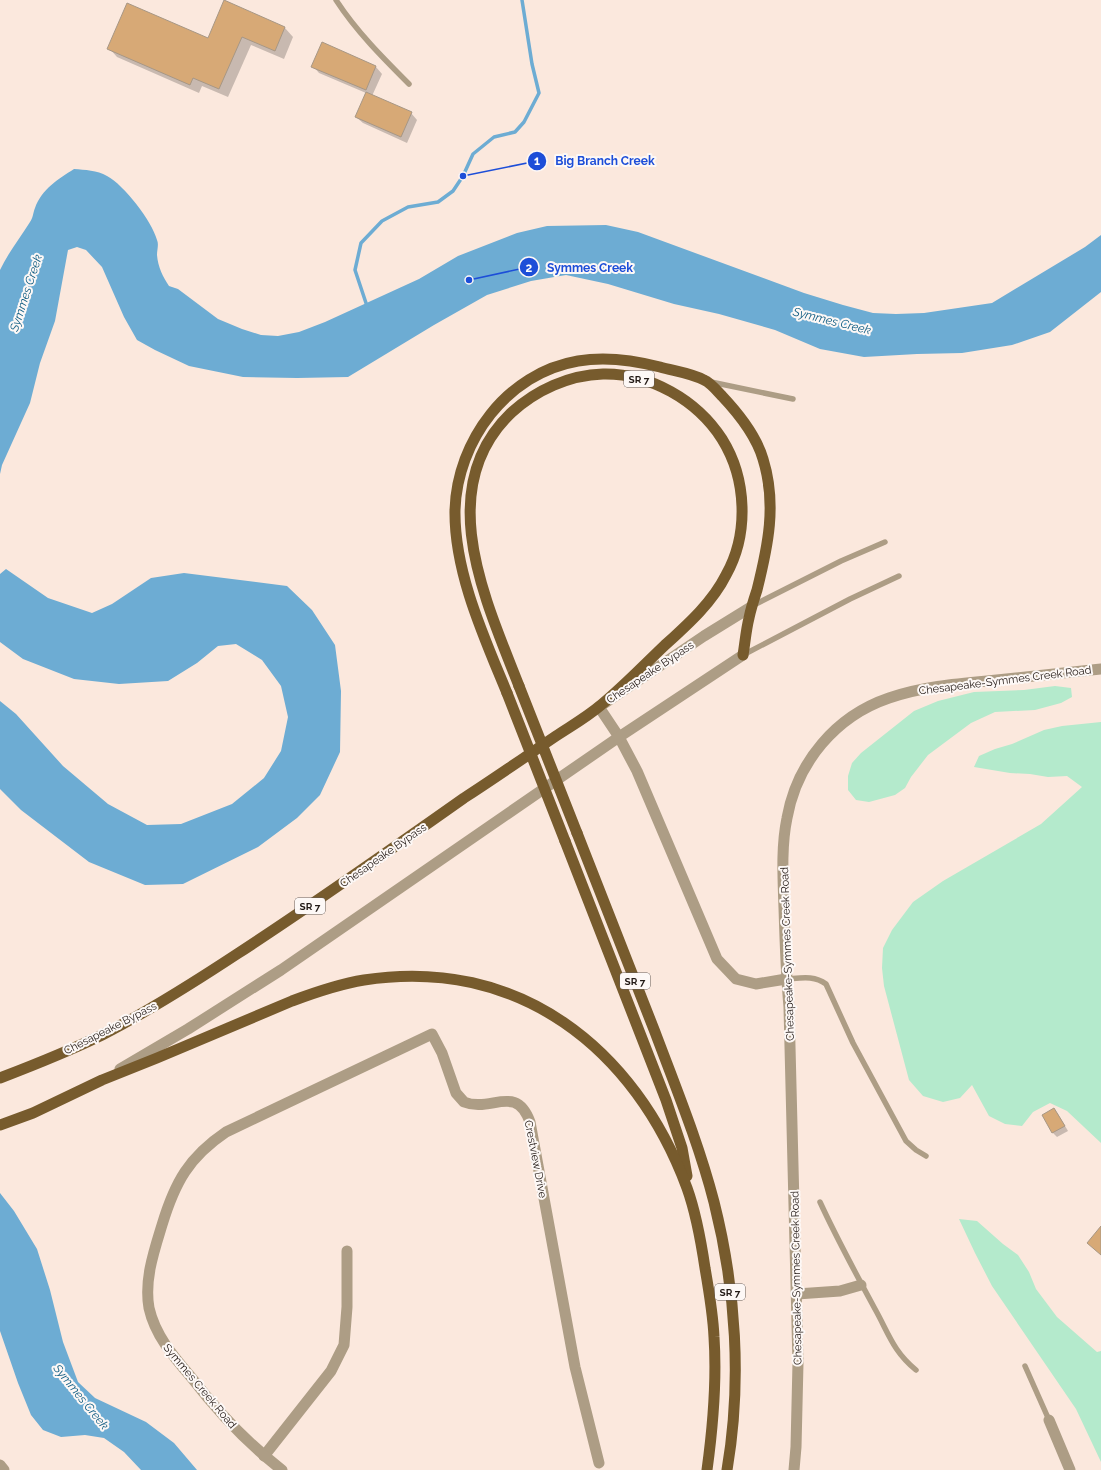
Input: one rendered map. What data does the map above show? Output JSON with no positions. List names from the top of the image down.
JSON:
{
  "streets": {
    "main road": ["SR 7", "Chesapeake Bypass"],
    "street": ["Chesapeake-Symmes Creek Road", "Crestview Drive", "Symmes Creek Road"]
  },
  "crossings": [
    ["SR 7", "Chesapeake Bypass"],
    ["Crestview Drive", "Symmes Creek Road"]
  ],
  "water": ["Symmes Creek"],
  "places": ["Big Branch Creek", "Symmes Creek"]
}
